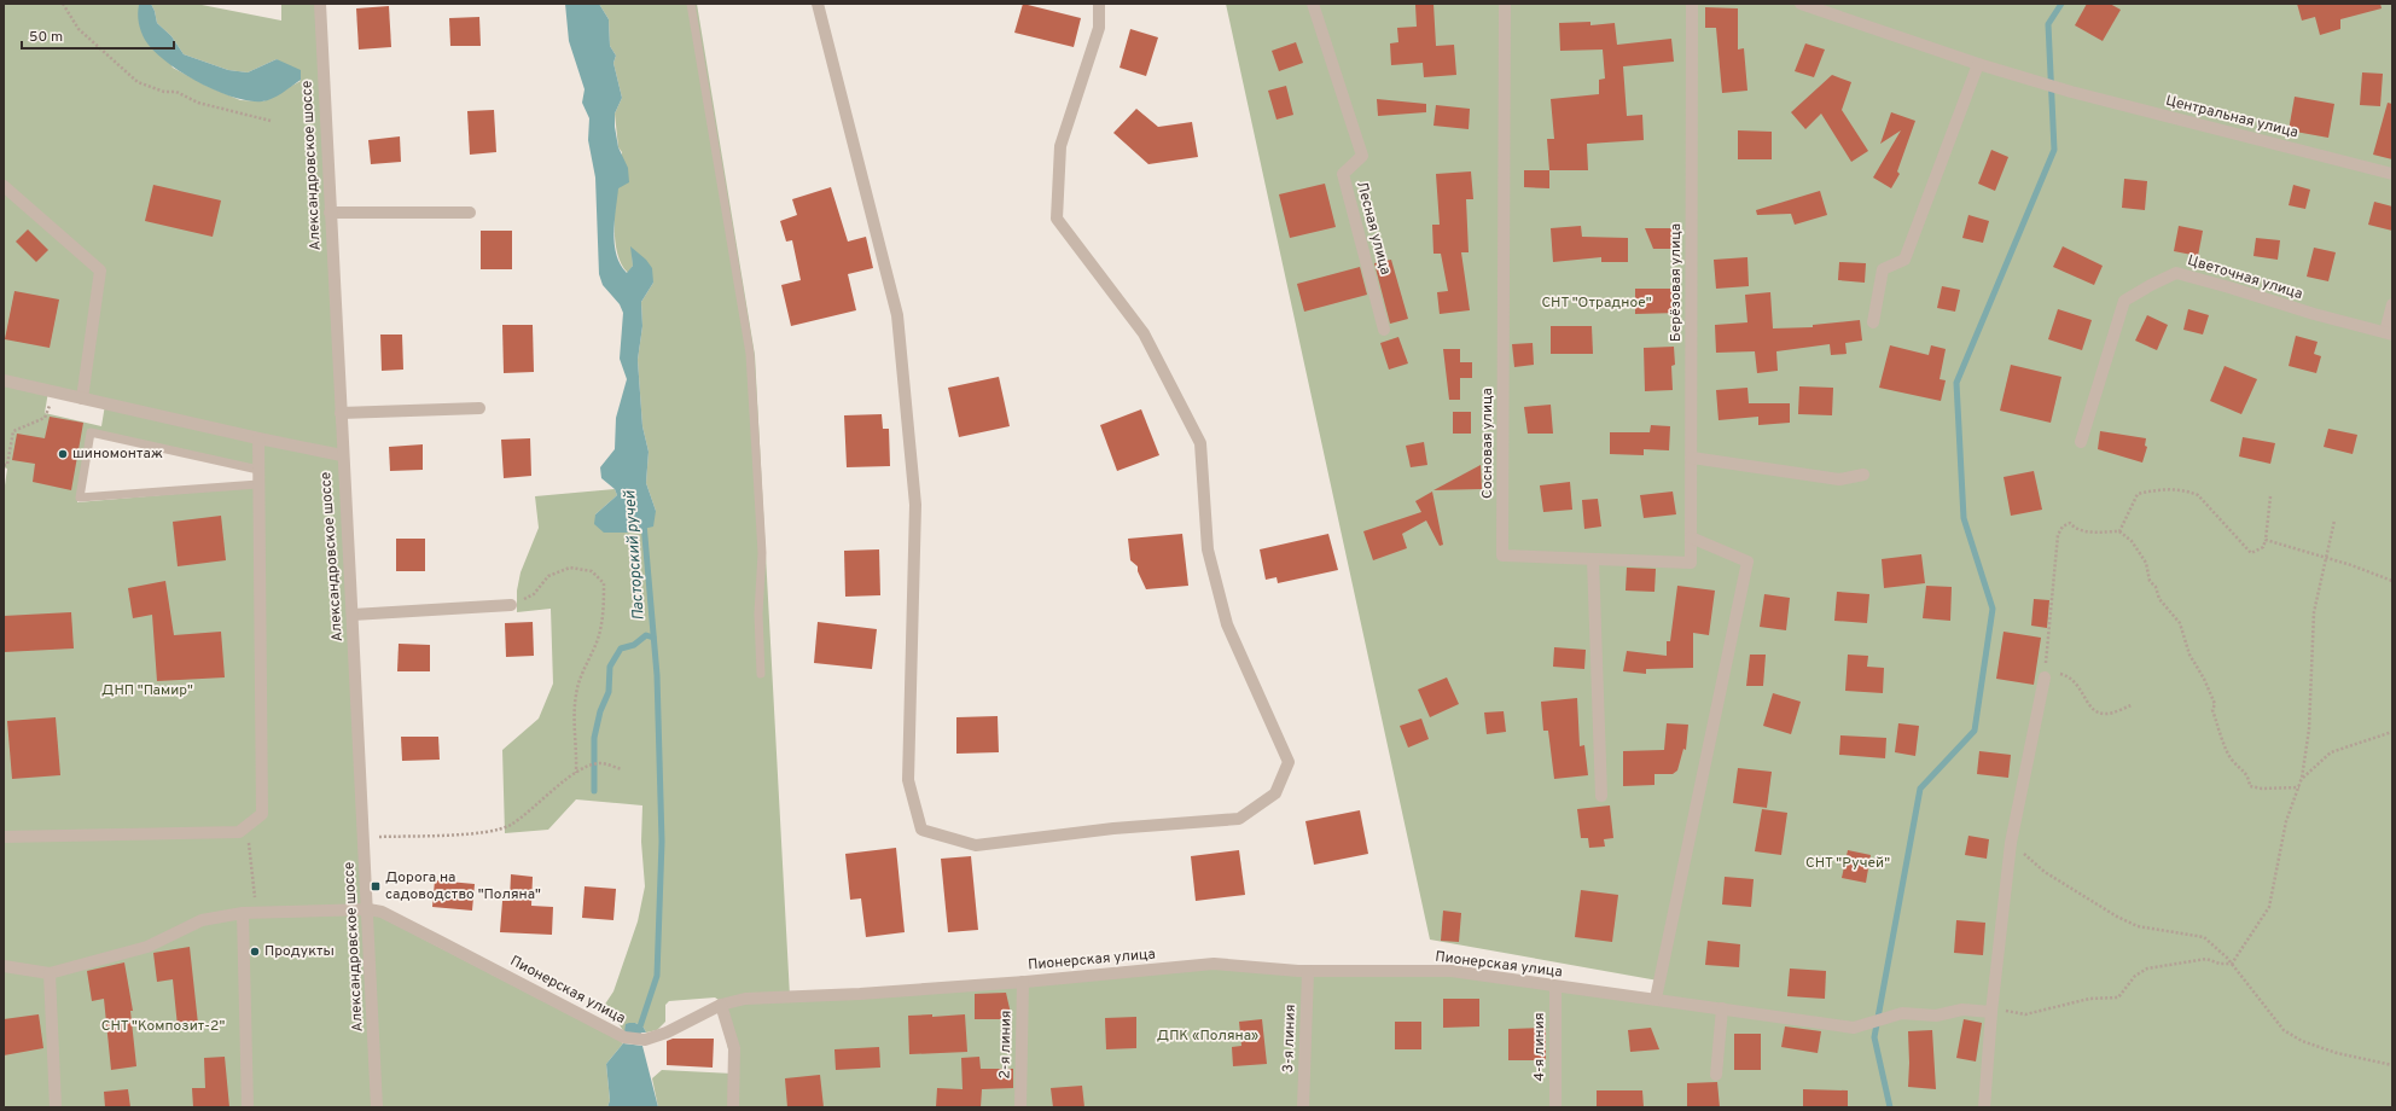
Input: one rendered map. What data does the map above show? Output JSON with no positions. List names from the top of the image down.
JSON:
{
  "streets": {
    "street": [
      "Центральная улица",
      "Александровское шоссе",
      "Лесная улица",
      "Цветочная улица",
      "Берёзовая улица",
      "Сосновая улица",
      "Пионерская улица",
      "3-я линия",
      "2-я линия",
      "4-я линия"
    ]
  },
  "crossings": [
    ["Александровское шоссе", "Пионерская улица"],
    ["Берёзовая улица", "Сосновая улица"],
    ["Пионерская улица", "3-я линия"],
    ["Пионерская улица", "2-я линия"],
    ["Пионерская улица", "4-я линия"]
  ],
  "water": ["Пасторский ручей"],
  "parks": [
    "СНТ \"Отрадное\"",
    "ДНП \"Памир\"",
    "СНТ \"Ручей\"",
    "СНТ \"Композит-2\"",
    "ДПК «Поляна»"
  ],
  "places": {
    "other": ["шиномонтаж", "Продукты"],
    "transit": ["Дорога на садоводство \"Поляна\""]
  },
  "scale_bar": "50 m"
}
